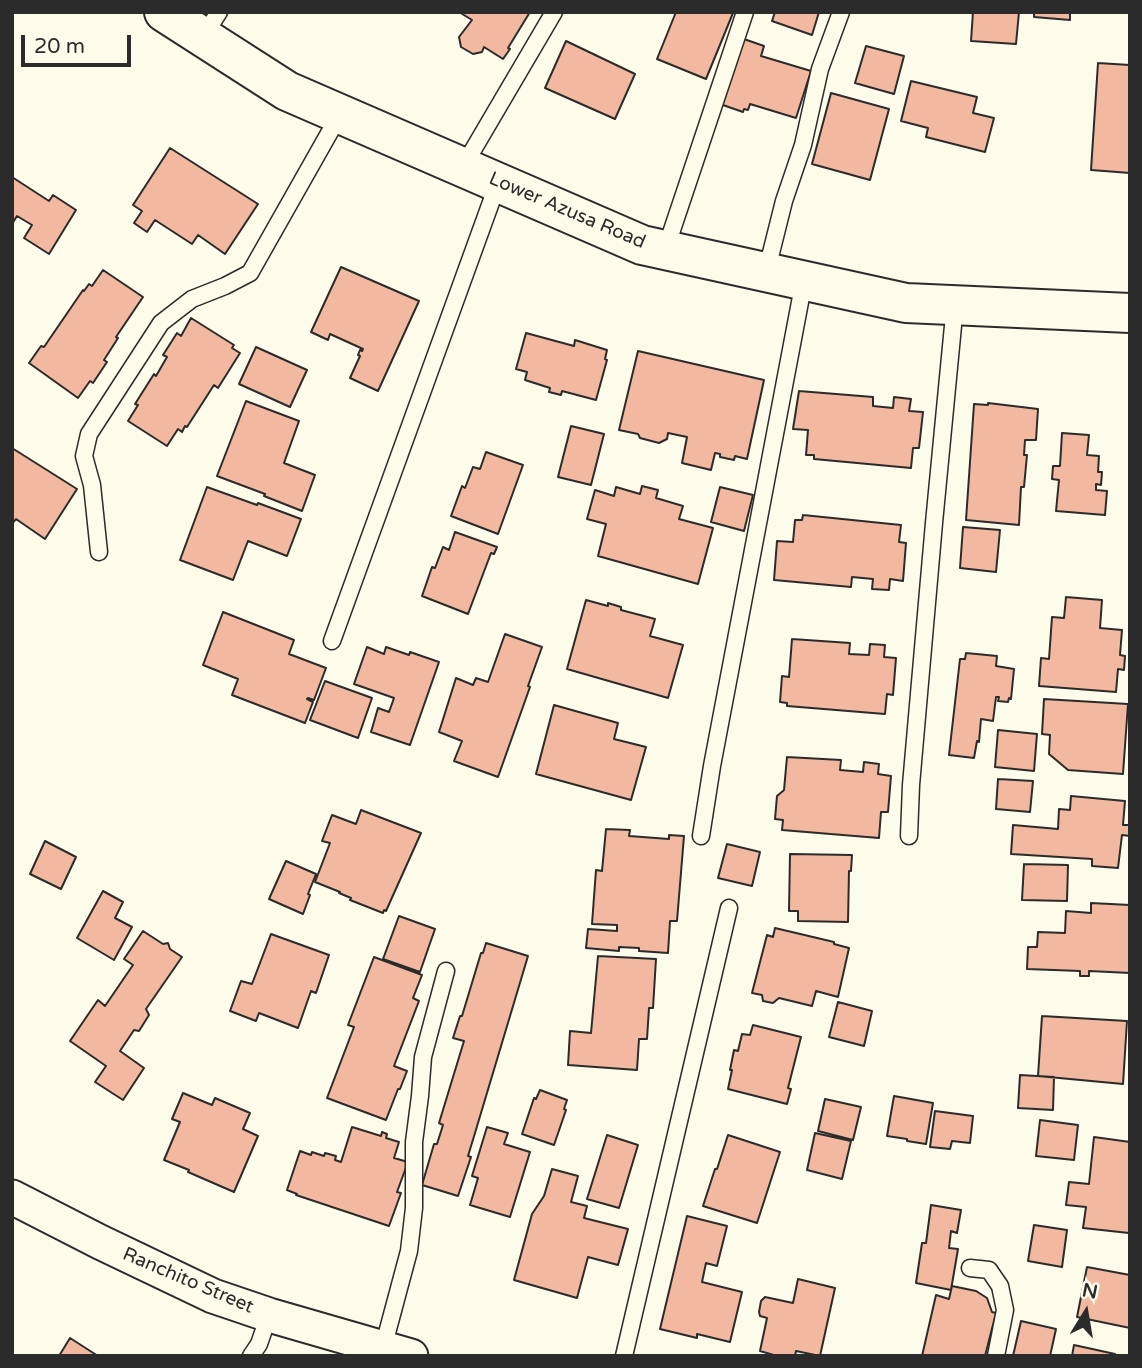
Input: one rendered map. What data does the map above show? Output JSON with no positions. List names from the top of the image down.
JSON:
{
  "streets": {
    "main road": ["Lower Azusa Road"],
    "street": ["Ranchito Street"]
  },
  "scale_bar": "20 m",
  "north": "top"
}
